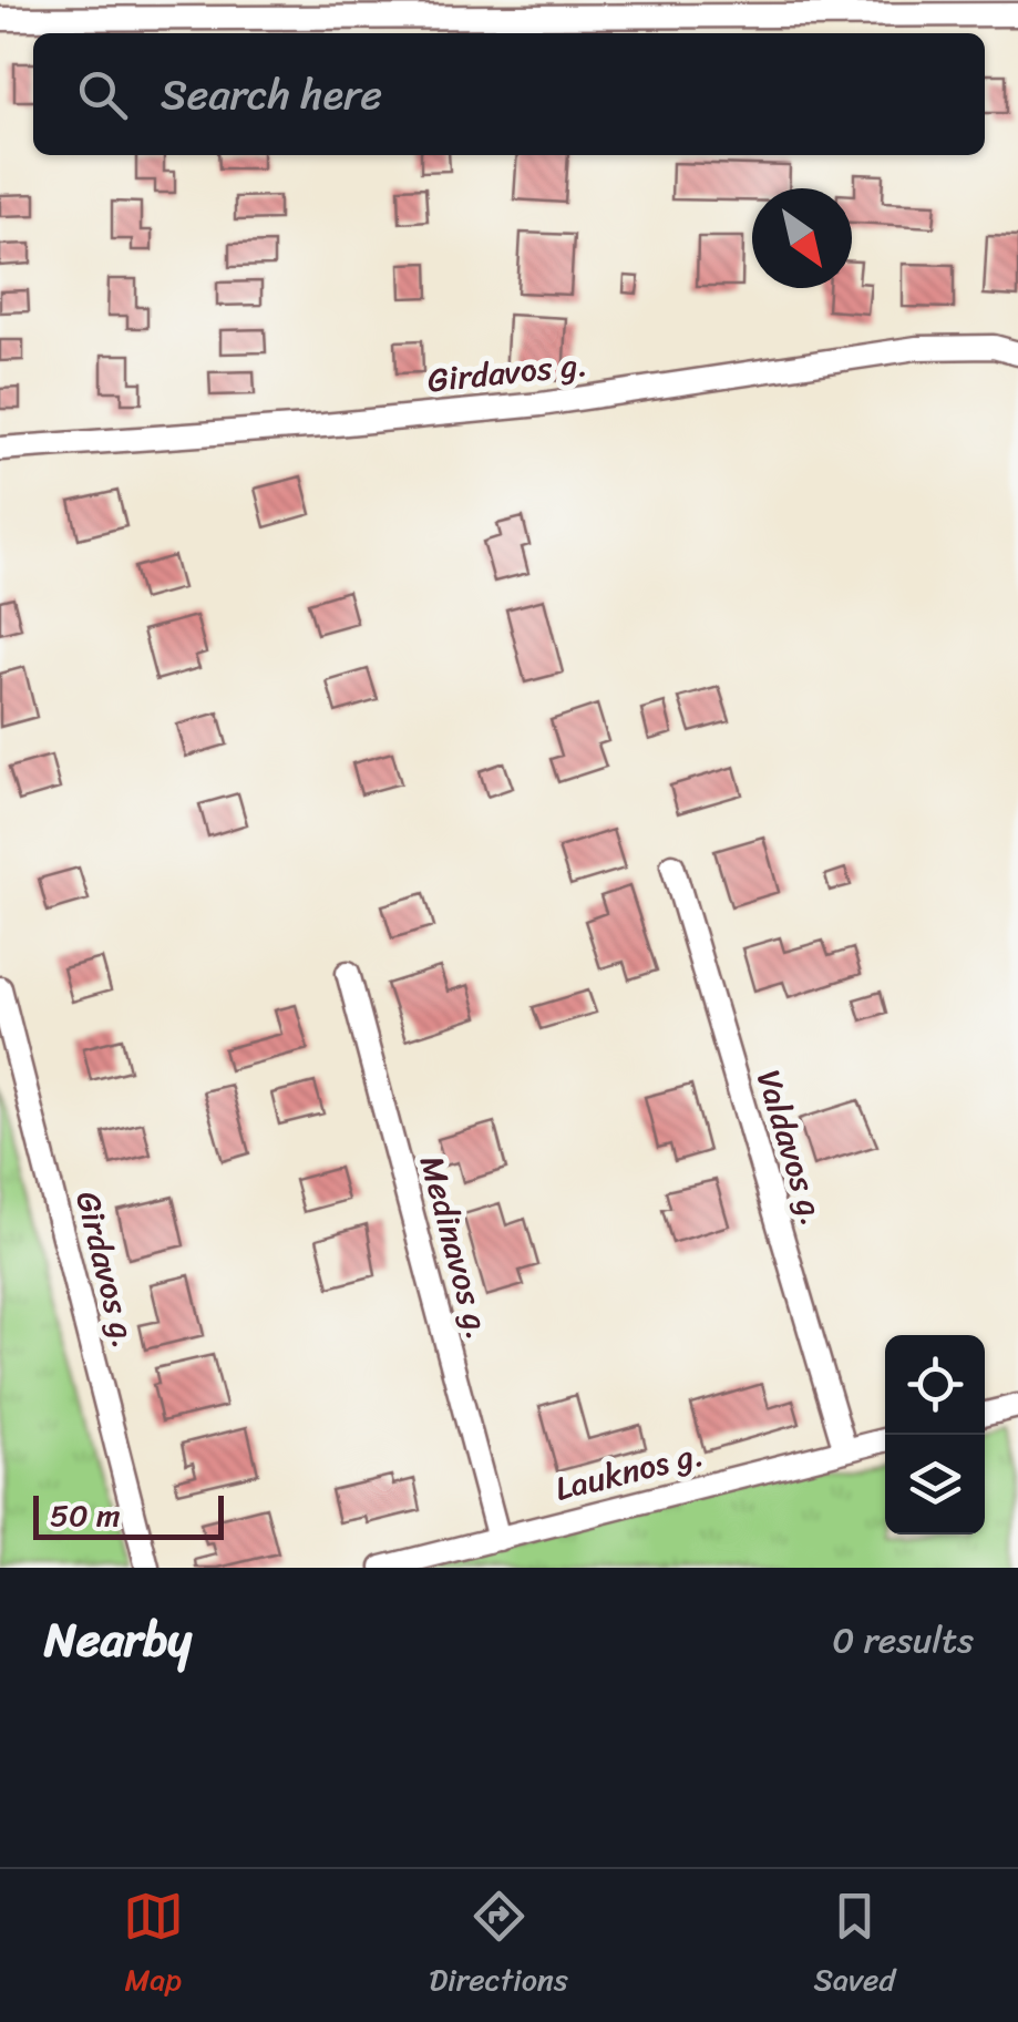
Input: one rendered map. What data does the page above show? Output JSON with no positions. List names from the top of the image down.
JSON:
{
  "streets": {
    "street": [
      "Girdavos g.",
      "Valdavos g.",
      "Medinavos g.",
      "Lauknos g."
    ]
  },
  "crossings": [
    ["Valdavos g.", "Lauknos g."],
    ["Medinavos g.", "Lauknos g."]
  ],
  "scale_bar": "50 m",
  "north": "bottom right",
  "page": {
    "search": "Search here",
    "scale": "50 m",
    "heading": ["Nearby", "0 results"],
    "nav": ["Map", "Directions", "Saved"]
  }
}
